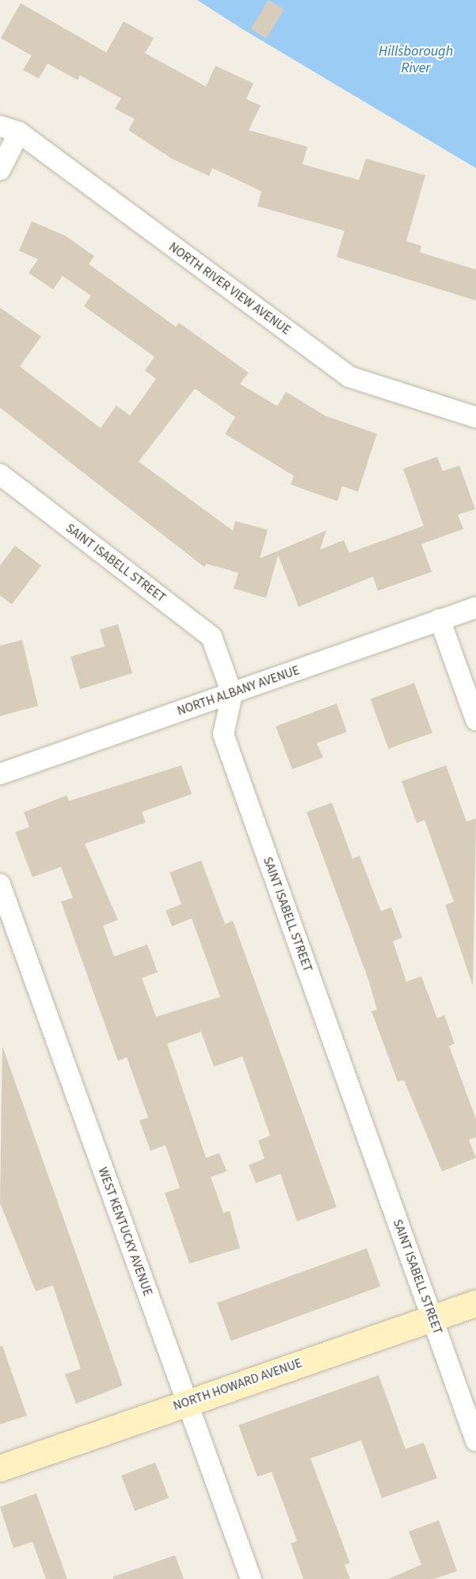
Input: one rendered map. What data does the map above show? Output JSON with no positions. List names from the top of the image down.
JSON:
{
  "streets": {
    "street": [
      "NORTH RIVER VIEW AVENUE",
      "SAINT ISABELL STREET",
      "NORTH ALBANY AVENUE",
      "WEST KENTUCKY AVENUE",
      "NORTH HOWARD AVENUE"
    ]
  },
  "crossings": [
    ["SAINT ISABELL STREET", "NORTH ALBANY AVENUE"],
    ["SAINT ISABELL STREET", "NORTH HOWARD AVENUE"],
    ["WEST KENTUCKY AVENUE", "NORTH HOWARD AVENUE"]
  ],
  "water": ["Hillsborough River"]
}
